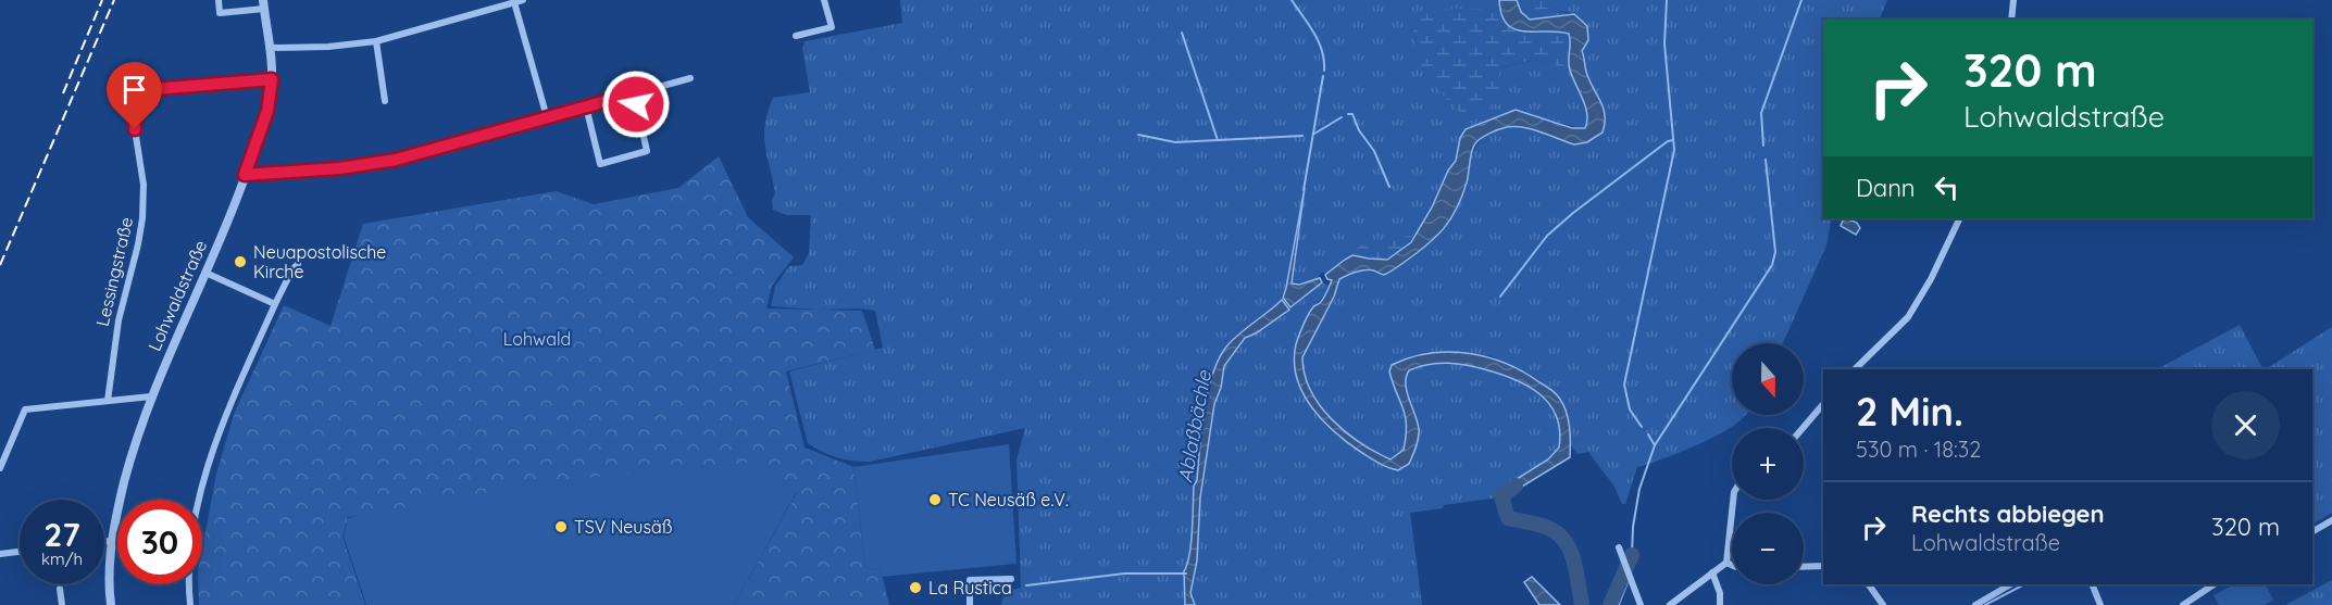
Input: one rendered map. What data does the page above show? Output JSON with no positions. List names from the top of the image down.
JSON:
{
  "streets": {
    "street": ["Lessingstraße", "Lohwaldstraße"]
  },
  "crossings": [
    ["Lessingstraße", "Lohwaldstraße"]
  ],
  "water": ["Ablaßbächle"],
  "parks": ["Lohwald"],
  "places": [
    "Neuapostolische Kirche",
    "TC Neusäß e.V.",
    "TSV Neusäß",
    "La Rustica"
  ],
  "north": "bottom",
  "page": {
    "turn": ["320 m", "Lohwaldstraße"],
    "then": "Dann",
    "map_buttons": ["+", "−"],
    "heading": ["2 Min.", "530 m · 18:32"],
    "list": [
      {
        "name": "Rechts abbiegen",
        "note": "Lohwaldstraße",
        "value": "320 m"
      }
    ],
    "speed": "27 km/h",
    "limit": "30"
  }
}
